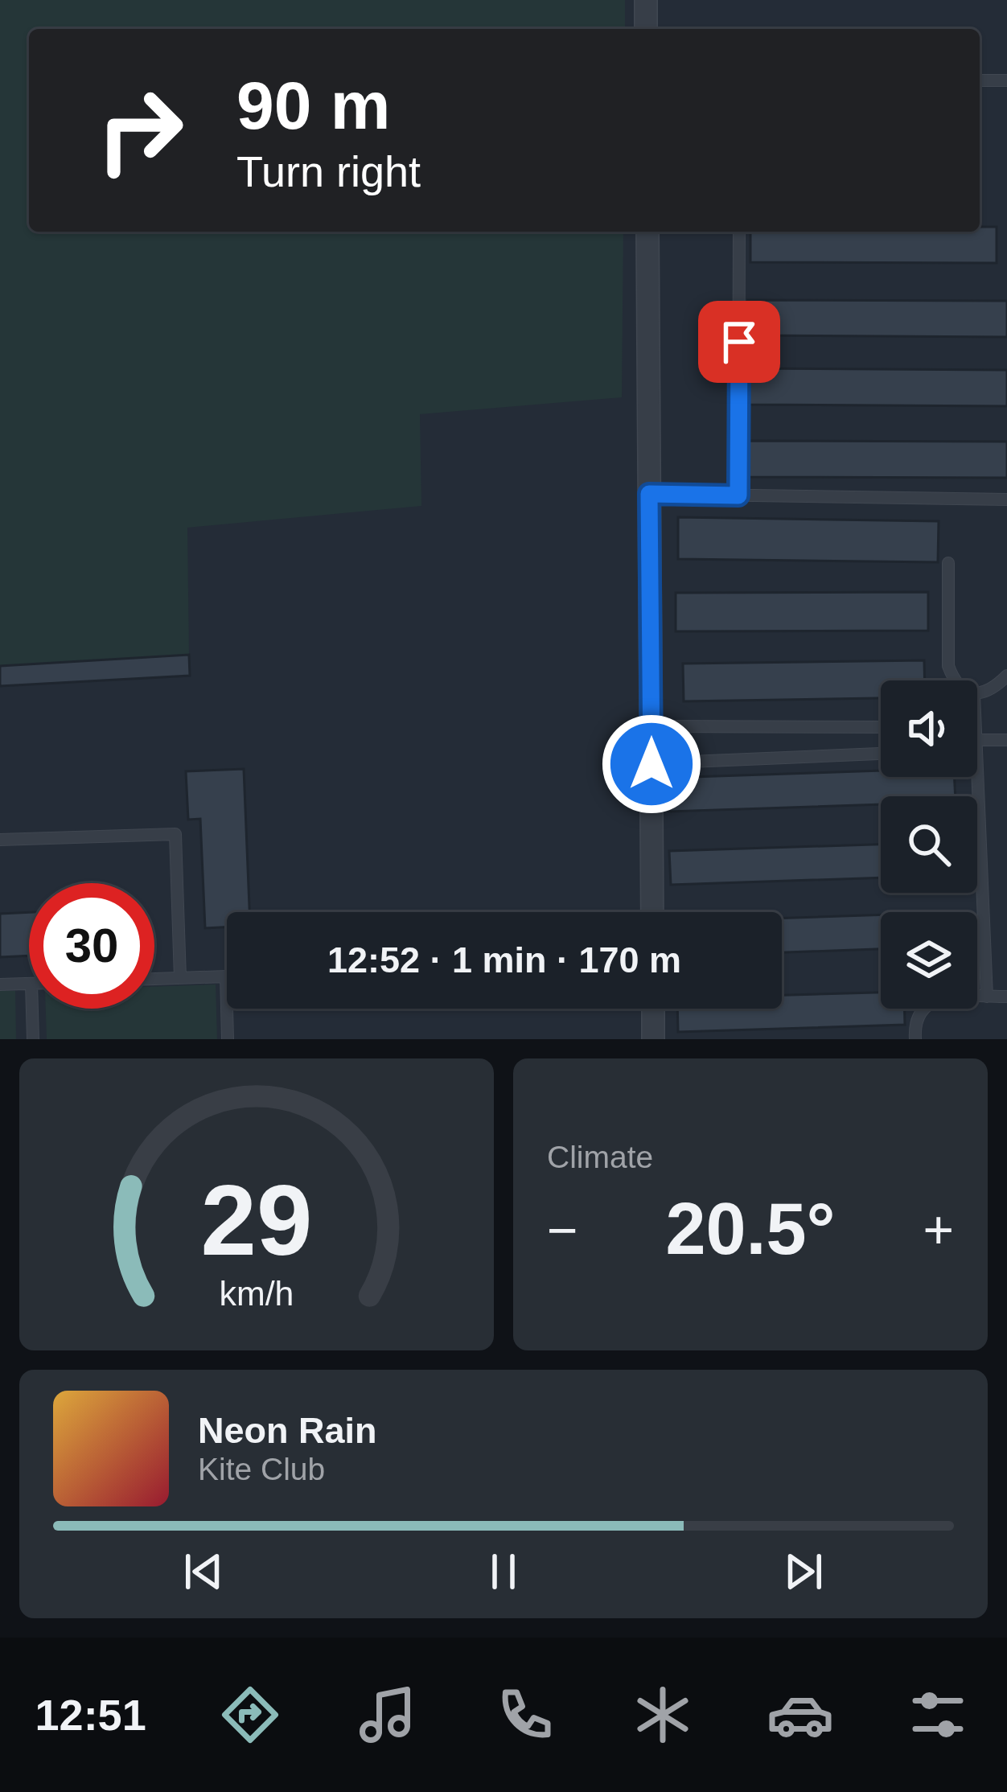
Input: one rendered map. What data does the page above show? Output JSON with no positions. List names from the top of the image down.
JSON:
{
  "page": {
    "turn": ["90 m", "Turn right"],
    "limit": "30",
    "trip": "12:52 · 1 min · 170 m",
    "tile": "Climate",
    "heat": ["−", "20.5°", "+"],
    "song": ["Neon Rain", "Kite Club"],
    "tabs": "12:51",
    "gauge": ["29", "km/h"]
  }
}
